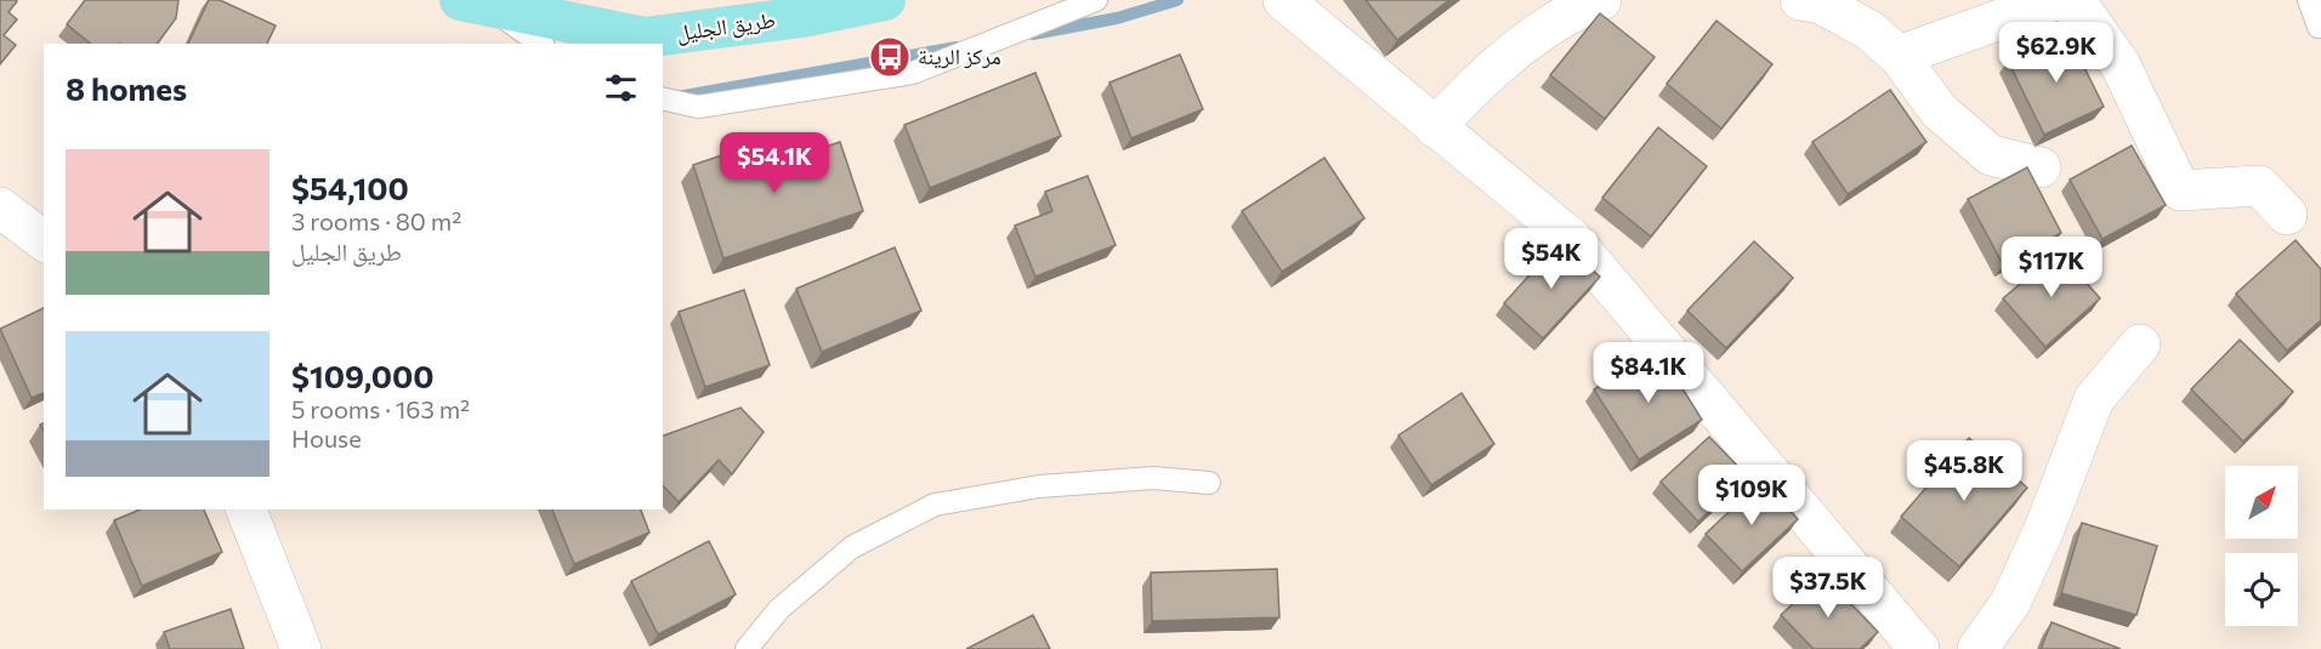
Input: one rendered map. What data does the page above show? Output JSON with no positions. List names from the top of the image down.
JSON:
{
  "streets": {
    "main road": ["طريق الجليل"]
  },
  "places": {
    "bus stop": ["مركز الرينة"]
  },
  "north": "top right",
  "page": {
    "price": [
      "$62.9K",
      "$54.1K",
      "$54K",
      "$117K",
      "$84.1K",
      "$45.8K",
      "$109K",
      "$37.5K"
    ],
    "heading": "8 homes",
    "list": [
      {
        "name": "$54,100",
        "note": "3 rooms · 80 m² · طريق الجليل"
      },
      {
        "name": "$109,000",
        "note": "5 rooms · 163 m² · House"
      }
    ]
  }
}
